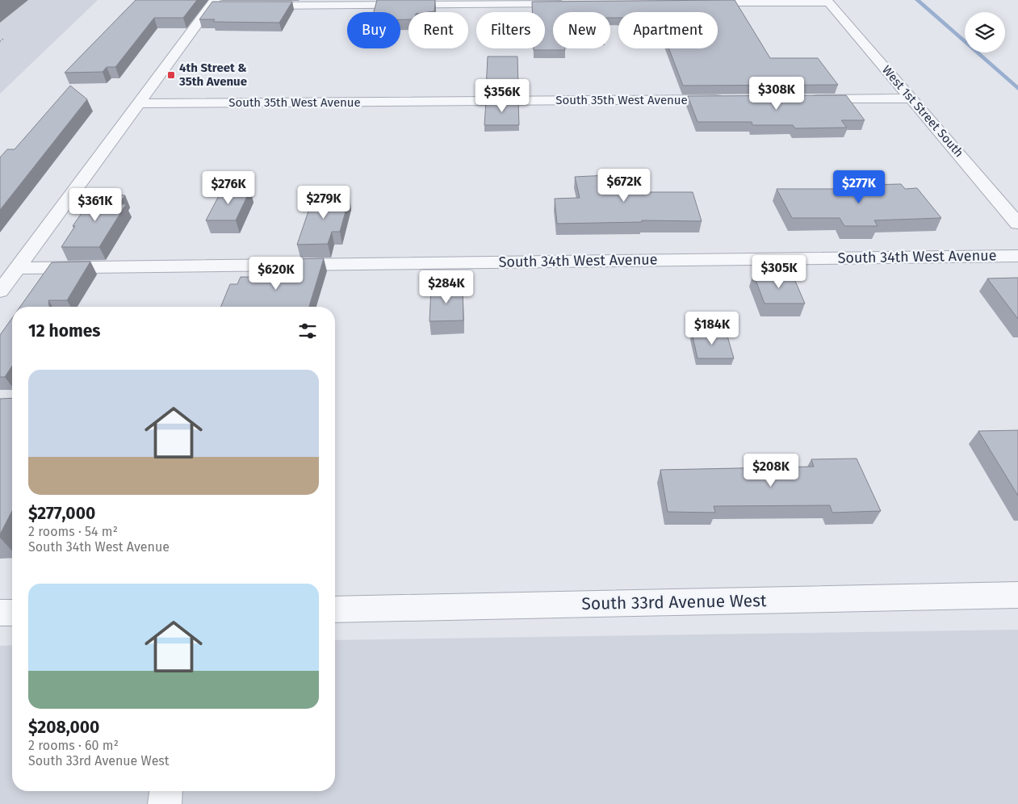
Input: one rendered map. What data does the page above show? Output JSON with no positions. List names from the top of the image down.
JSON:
{
  "streets": {
    "street": [
      "South 35th West Avenue",
      "West 1st Street South",
      "South 34th West Avenue",
      "South 33rd Avenue West"
    ]
  },
  "places": {
    "transit": ["4th Street & 35th Avenue"]
  },
  "page": {
    "chip": [
      "Buy",
      "Rent",
      "Filters",
      "New",
      "Apartment"
    ],
    "price": [
      "$308K",
      "$356K",
      "$672K",
      "$277K",
      "$276K",
      "$279K",
      "$361K",
      "$305K",
      "$620K",
      "$284K",
      "$184K",
      "$208K"
    ],
    "heading": "12 homes",
    "list": [
      {
        "name": "$277,000",
        "note": "2 rooms · 54 m² · South 34th West Avenue"
      },
      {
        "name": "$208,000",
        "note": "2 rooms · 60 m² · South 33rd Avenue West"
      }
    ]
  }
}
